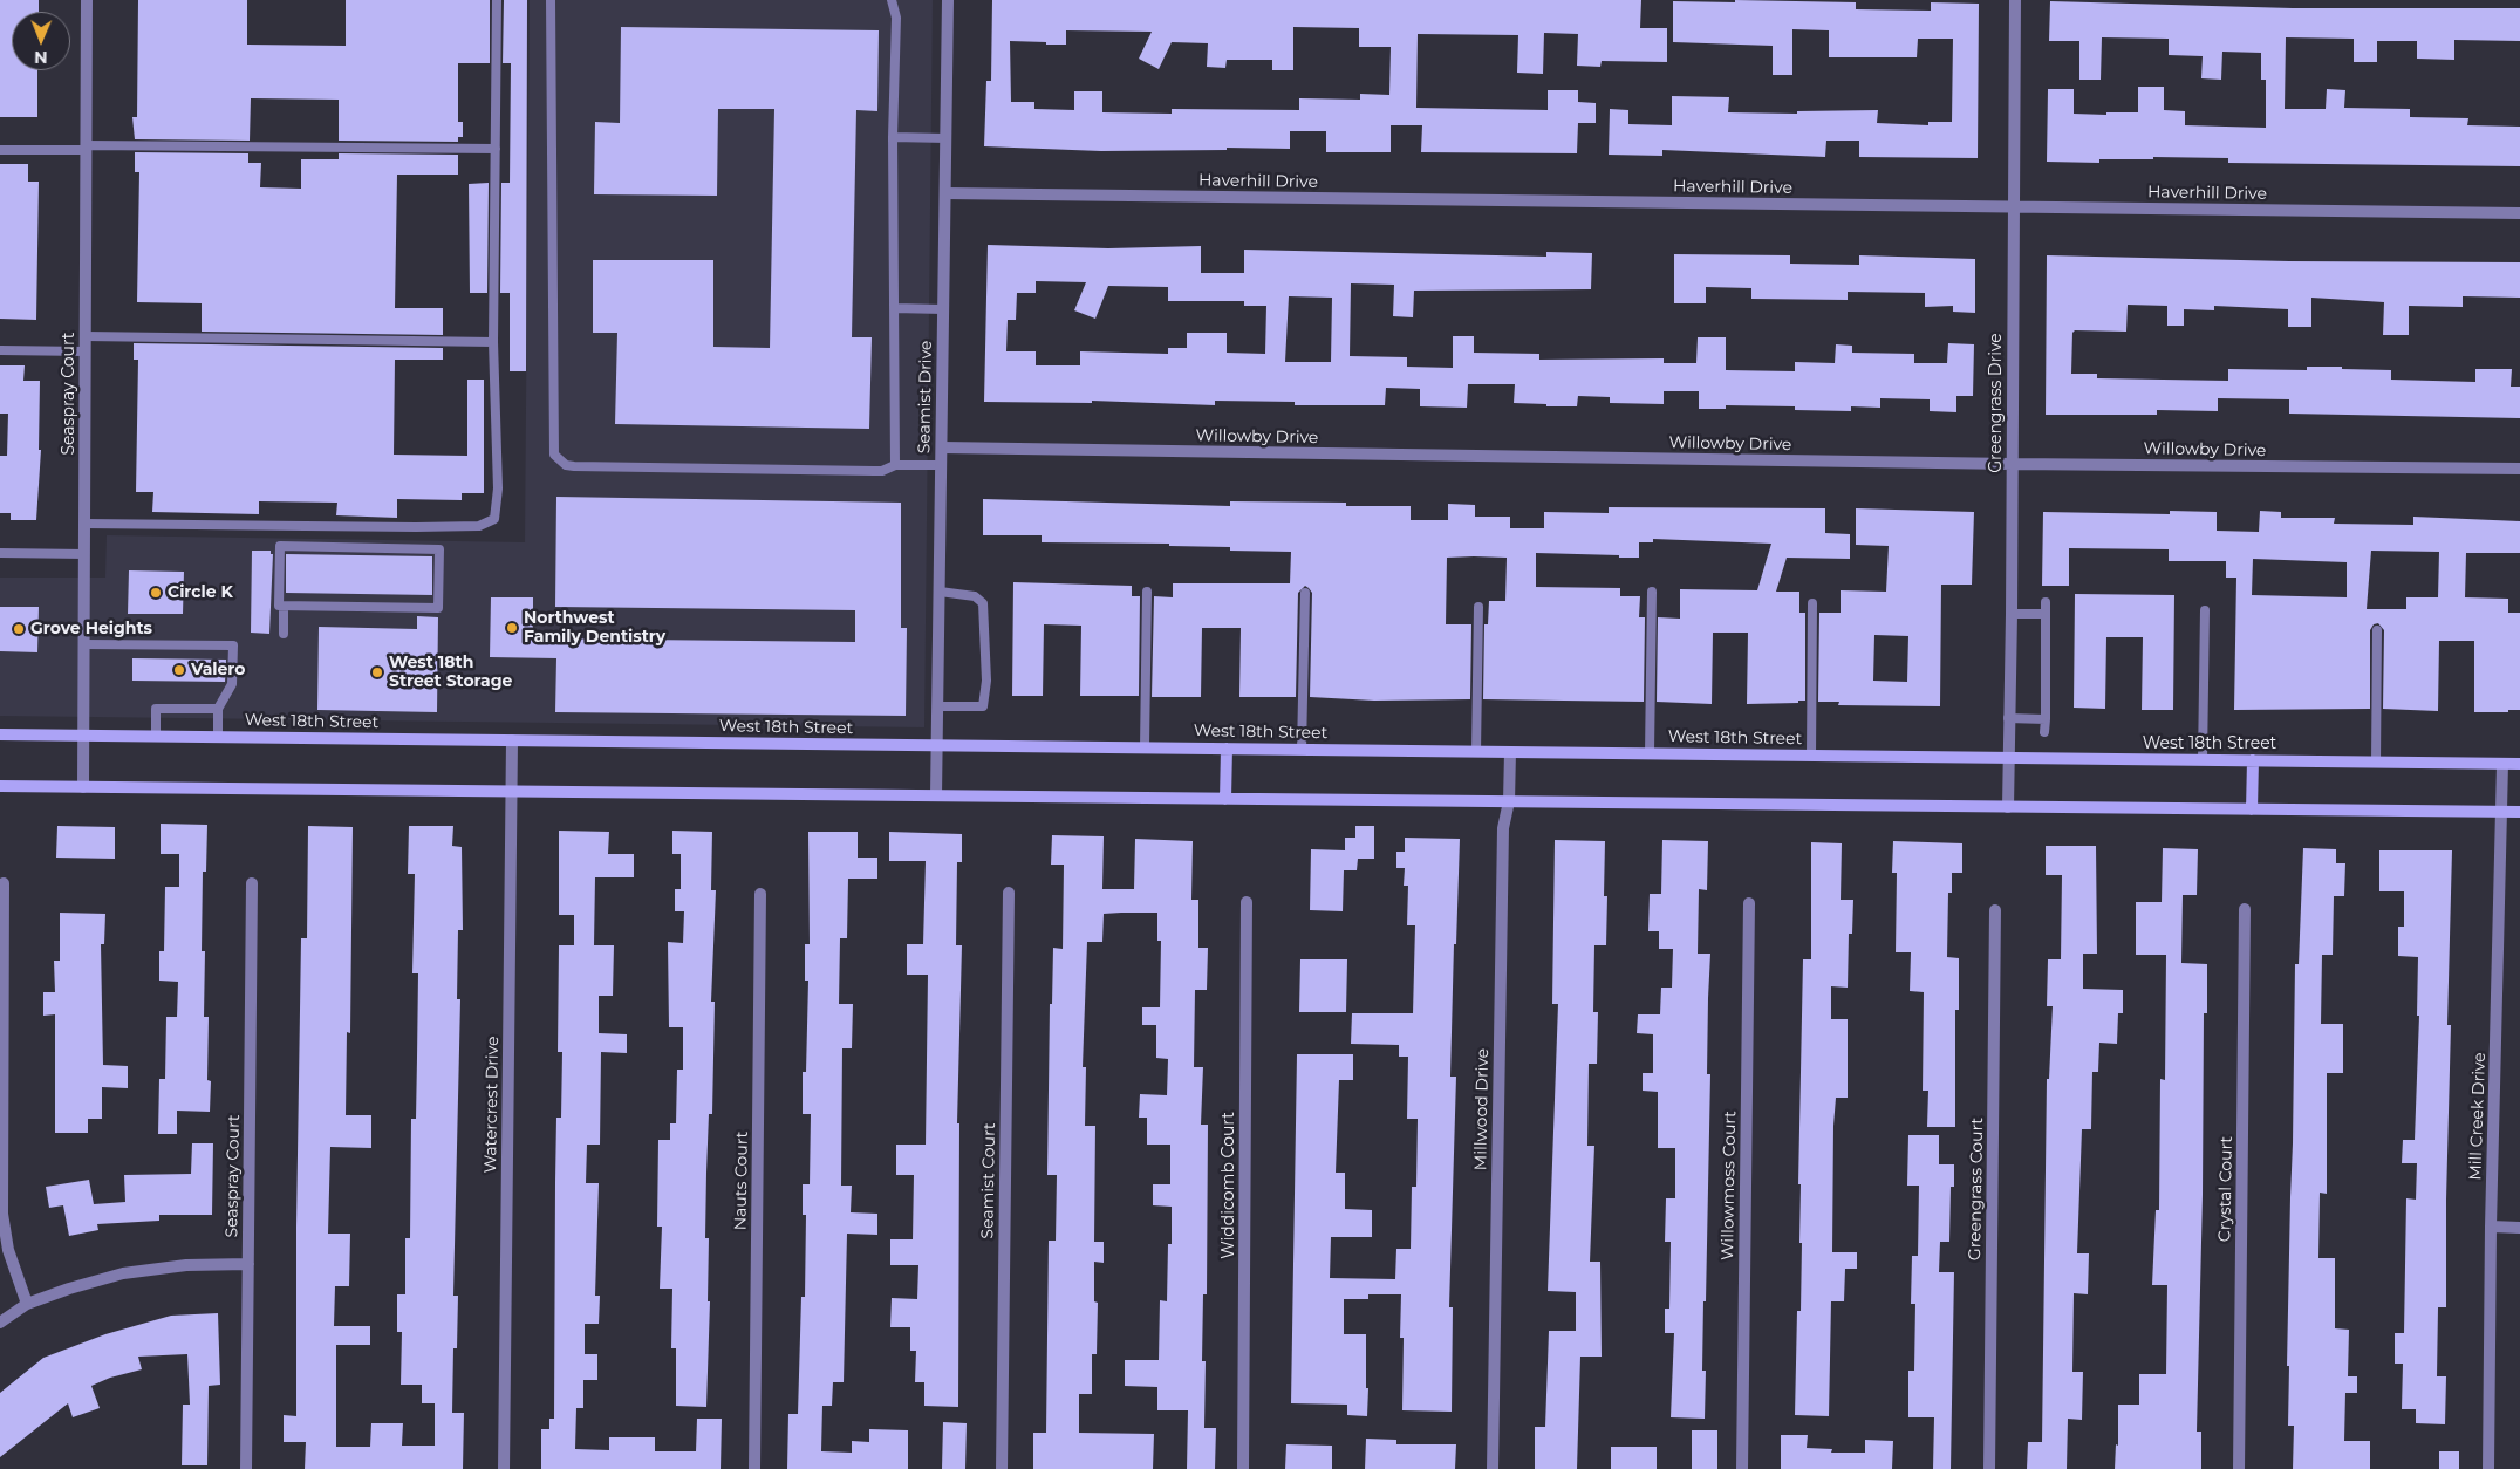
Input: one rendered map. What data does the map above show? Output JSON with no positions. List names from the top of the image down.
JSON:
{
  "streets": {
    "main road": ["West 18th Street"],
    "street": [
      "Haverhill Drive",
      "Seaspray Court",
      "Seamist Drive",
      "Greengrass Drive",
      "Willowby Drive",
      "Watercrest Drive",
      "Millwood Drive",
      "Mill Creek Drive",
      "Nauts Court",
      "Seamist Court",
      "Widdicomb Court",
      "Willowmoss Court",
      "Greengrass Court",
      "Crystal Court"
    ]
  },
  "crossings": [
    ["Haverhill Drive", "Seamist Drive"],
    ["Haverhill Drive", "Greengrass Drive"],
    ["Seaspray Court", "West 18th Street"],
    ["Seamist Drive", "Willowby Drive"],
    ["Seamist Drive", "West 18th Street"],
    ["Greengrass Drive", "Willowby Drive"],
    ["Greengrass Drive", "West 18th Street"],
    ["West 18th Street", "Watercrest Drive"],
    ["West 18th Street", "Millwood Drive"],
    ["West 18th Street", "Mill Creek Drive"]
  ],
  "places": [
    "Circle K",
    "Northwest Family Dentistry",
    "Grove Heights",
    "Valero",
    "West 18th Street Storage"
  ],
  "north": "bottom"
}
